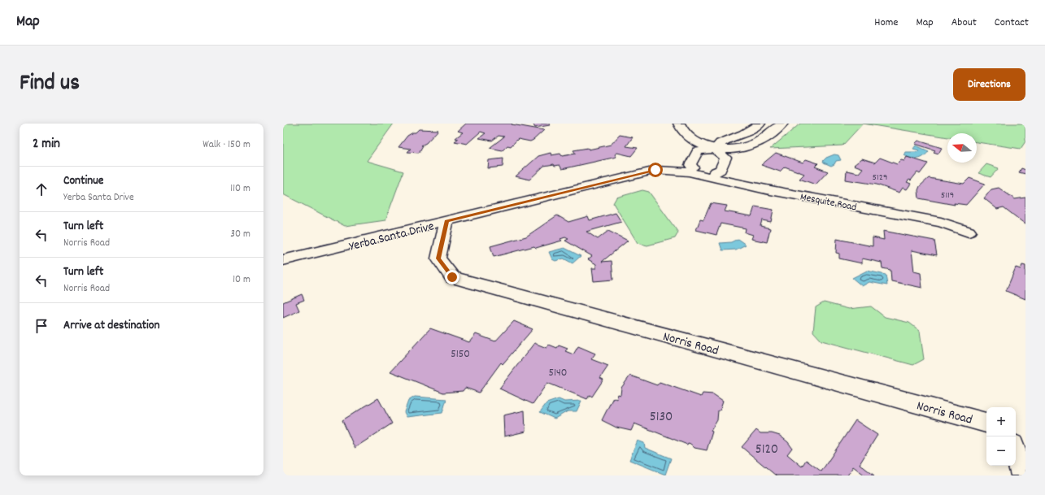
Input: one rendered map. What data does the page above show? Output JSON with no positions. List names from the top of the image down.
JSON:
{
  "streets": {
    "street": ["Mesquite Road", "Yerba Santa Drive", "Norris Road"]
  },
  "crossings": [
    ["Mesquite Road", "Yerba Santa Drive"],
    ["Yerba Santa Drive", "Norris Road"]
  ],
  "house_numbers": [
    "5129",
    "5119",
    "5150",
    "5140",
    "5130",
    "5120"
  ],
  "north": "left",
  "page": {
    "header": "Map",
    "nav": [
      "Home",
      "Map",
      "About",
      "Contact"
    ],
    "title": "Find us",
    "buttons": "Directions",
    "heading": ["2 min", "Walk · 150 m"],
    "list": [
      ["Continue", "Yerba Santa Drive", "110 m"],
      ["Turn left", "Norris Road", "30 m"],
      ["Turn left", "Norris Road", "10 m"],
      "Arrive at destination"
    ],
    "map_buttons": ["+", "−"]
  }
}
